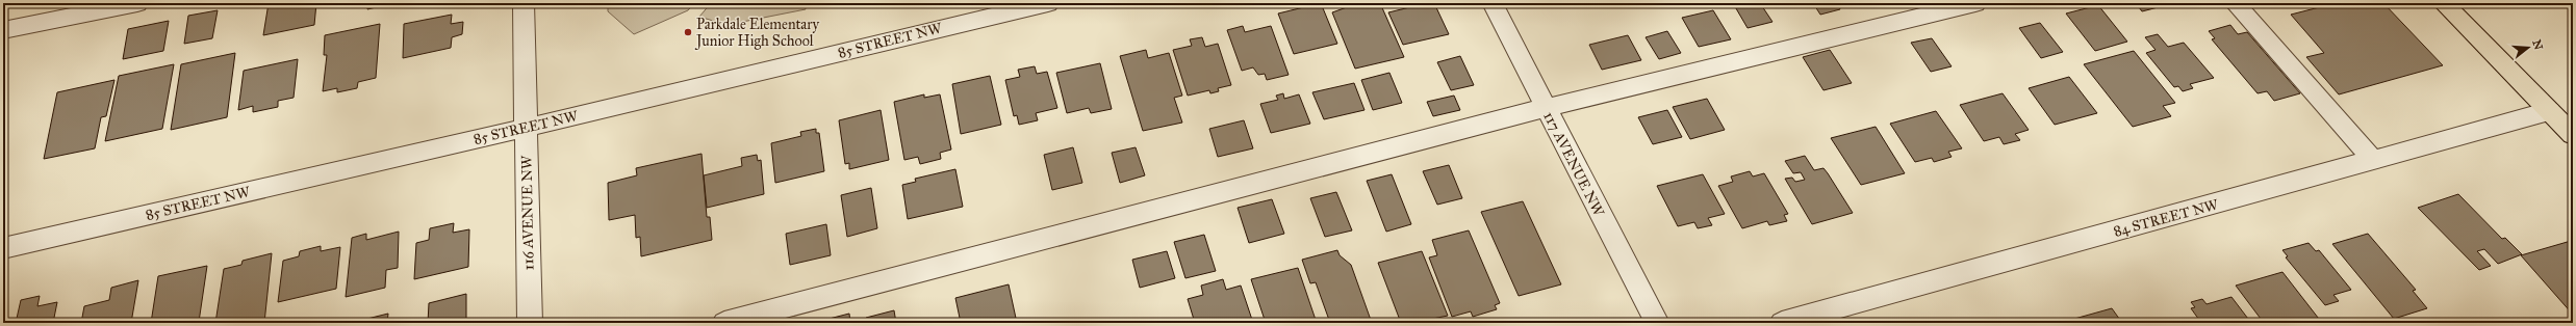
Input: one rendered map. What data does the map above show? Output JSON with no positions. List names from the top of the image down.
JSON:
{
  "streets": {
    "street": [
      "85 STREET NW",
      "117 AVENUE NW",
      "116 AVENUE NW",
      "84 STREET NW"
    ]
  },
  "crossings": [
    ["85 STREET NW", "116 AVENUE NW"]
  ],
  "places": ["Parkdale Elementary Junior High School"],
  "north": "right"
}
